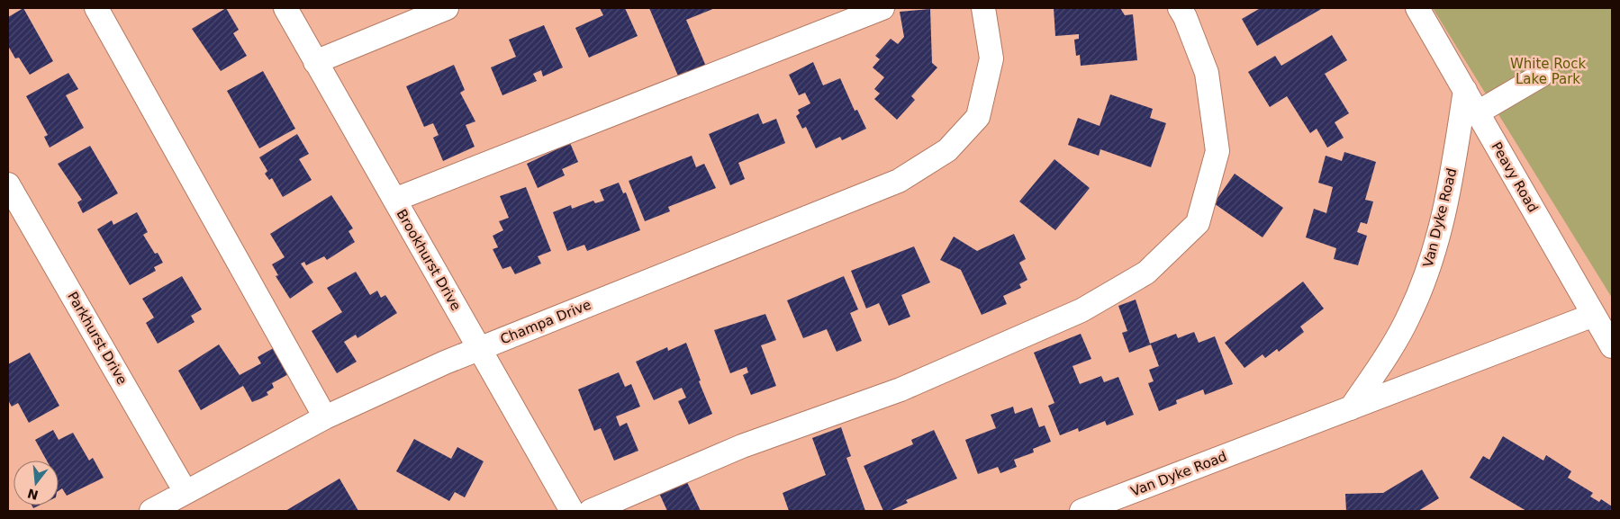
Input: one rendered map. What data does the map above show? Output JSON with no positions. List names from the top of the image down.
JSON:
{
  "streets": {
    "street": [
      "Peavy Road",
      "Van Dyke Road",
      "Brookhurst Drive",
      "Champa Drive",
      "Parkhurst Drive"
    ]
  },
  "crossings": [
    ["Peavy Road", "Van Dyke Road"],
    ["Brookhurst Drive", "Champa Drive"],
    ["Champa Drive", "Parkhurst Drive"]
  ],
  "parks": ["White Rock Lake Park"],
  "north": "bottom"
}
